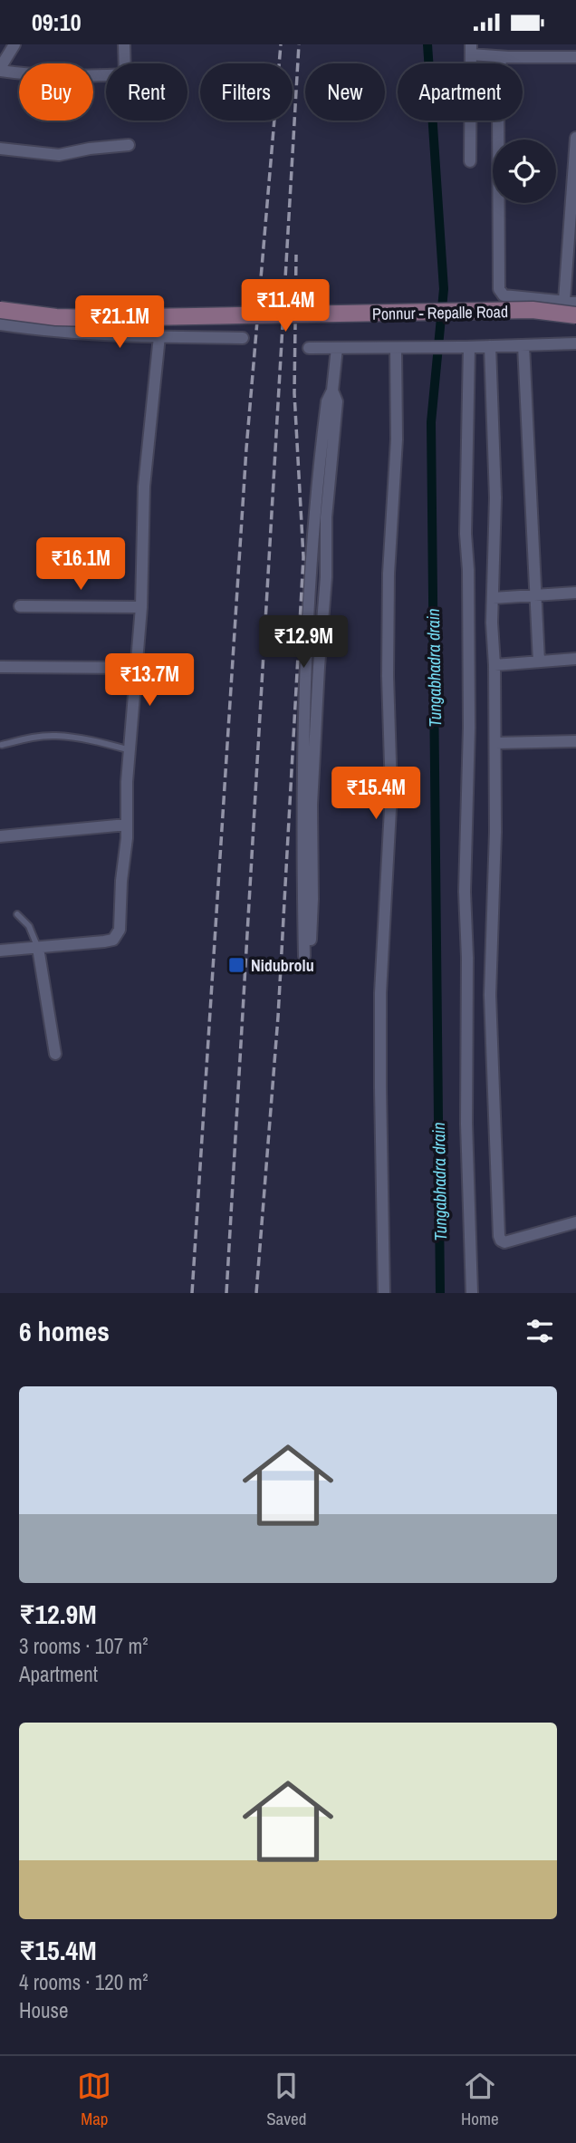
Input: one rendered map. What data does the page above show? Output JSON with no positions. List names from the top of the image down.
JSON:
{
  "streets": {
    "main road": ["Ponnur - Repalle Road"]
  },
  "water": ["Tungabhadra drain"],
  "places": {
    "transit": ["Nidubrolu"]
  },
  "page": {
    "status": "09:10",
    "chip": [
      "Buy",
      "Rent",
      "Filters",
      "New",
      "Apartment"
    ],
    "price": [
      "₹11.4M",
      "₹21.1M",
      "₹16.1M",
      "₹12.9M",
      "₹13.7M",
      "₹15.4M"
    ],
    "heading": "6 homes",
    "list": [
      {
        "name": "₹12.9M",
        "note": "3 rooms · 107 m² · Apartment"
      },
      {
        "name": "₹15.4M",
        "note": "4 rooms · 120 m² · House"
      }
    ],
    "tabs": ["Map", "Saved", "Home"]
  }
}
